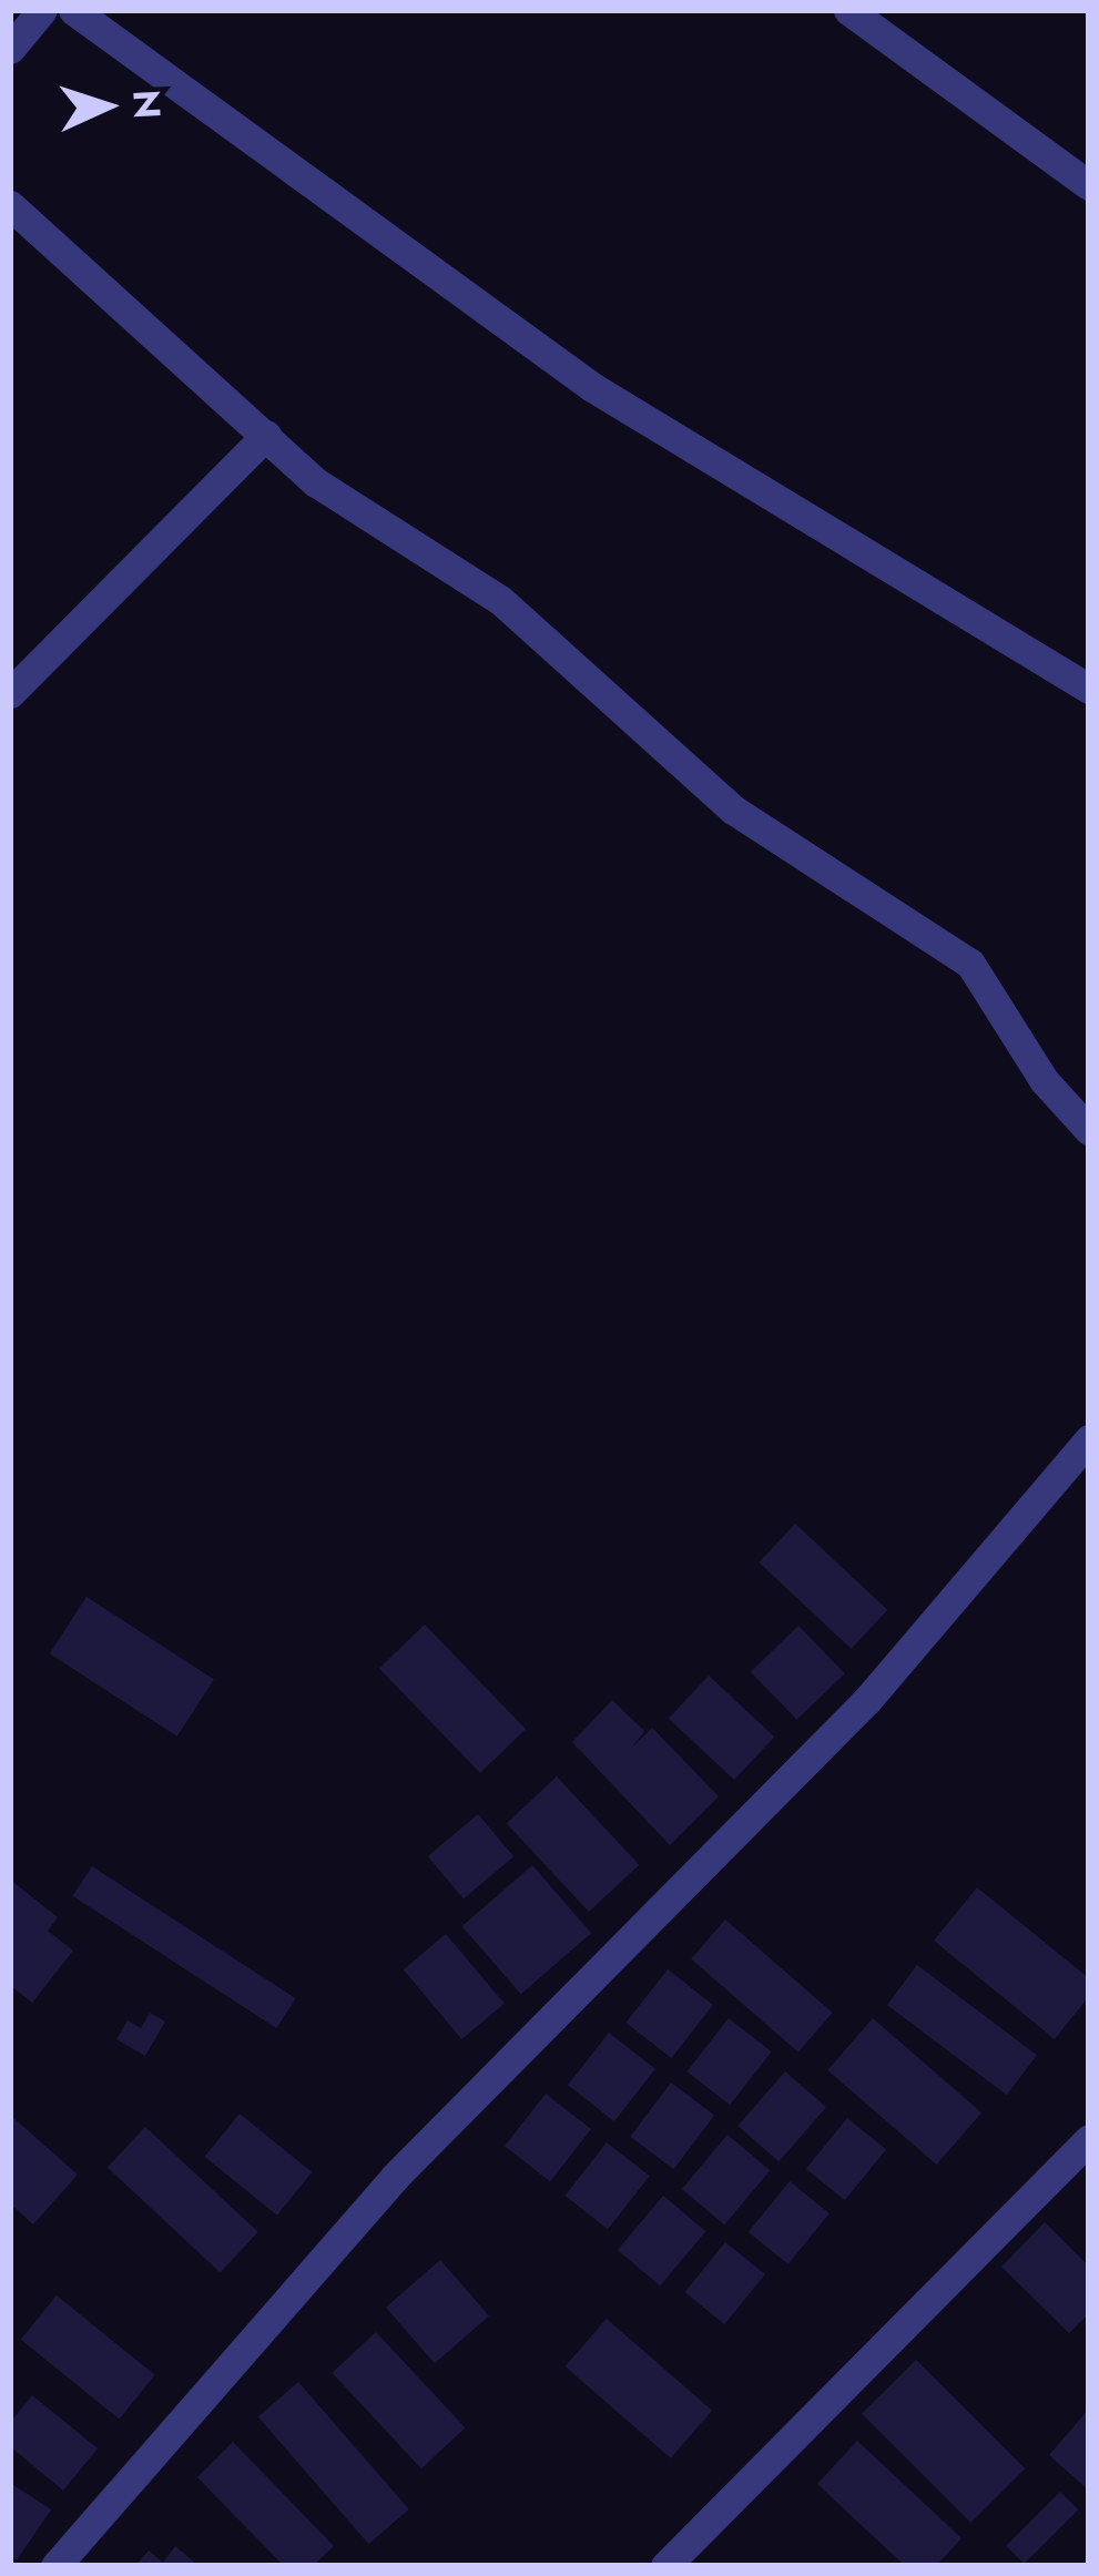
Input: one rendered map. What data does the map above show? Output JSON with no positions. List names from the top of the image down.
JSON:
{
  "north": "right"
}
